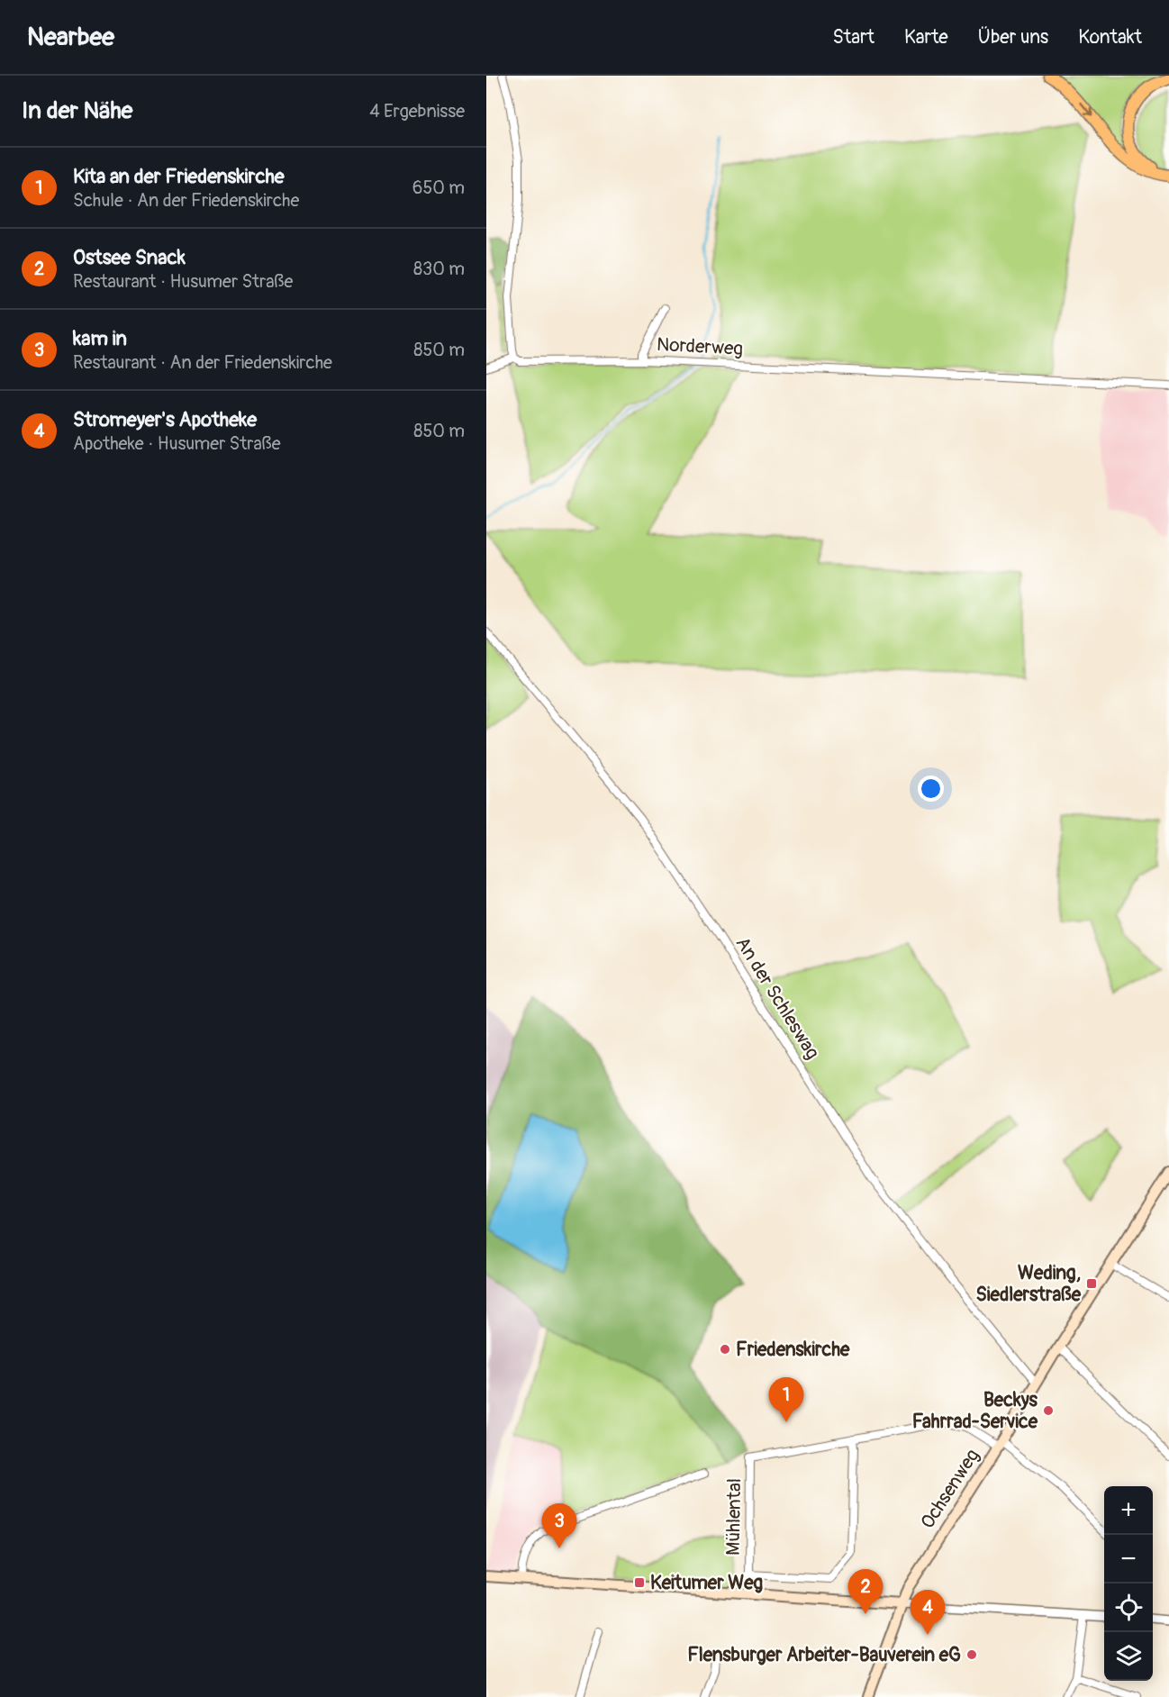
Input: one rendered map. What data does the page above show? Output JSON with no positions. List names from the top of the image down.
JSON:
{
  "streets": {
    "main road": ["Ochsenweg"],
    "street": ["Norderweg", "An der Schleswag", "Mühlental"]
  },
  "crossings": [
    ["An der Schleswag", "Ochsenweg"]
  ],
  "places": {
    "transit": ["Weding, Siedlerstraße", "Keitumer Weg"],
    "other": ["Friedenskirche", "Beckys Fahrrad-Service", "Flensburger Arbeiter-Bauverein eG"]
  },
  "page": {
    "header": "Nearbee",
    "nav": [
      "Start",
      "Karte",
      "Über uns",
      "Kontakt"
    ],
    "heading": ["In der Nähe", "4 Ergebnisse"],
    "list": [
      {
        "mark": "1",
        "name": "Kita an der Friedenskirche",
        "note": "Schule · An der Friedenskirche",
        "value": "650 m"
      },
      {
        "mark": "2",
        "name": "Ostsee Snack",
        "note": "Restaurant · Husumer Straße",
        "value": "830 m"
      },
      {
        "mark": "3",
        "name": "kam in",
        "note": "Restaurant · An der Friedenskirche",
        "value": "850 m"
      },
      {
        "mark": "4",
        "name": "Stromeyer's Apotheke",
        "note": "Apotheke · Husumer Straße",
        "value": "850 m"
      }
    ],
    "pins": [
      "1",
      "3",
      "2",
      "4"
    ],
    "map_buttons": ["+", "−"]
  }
}
